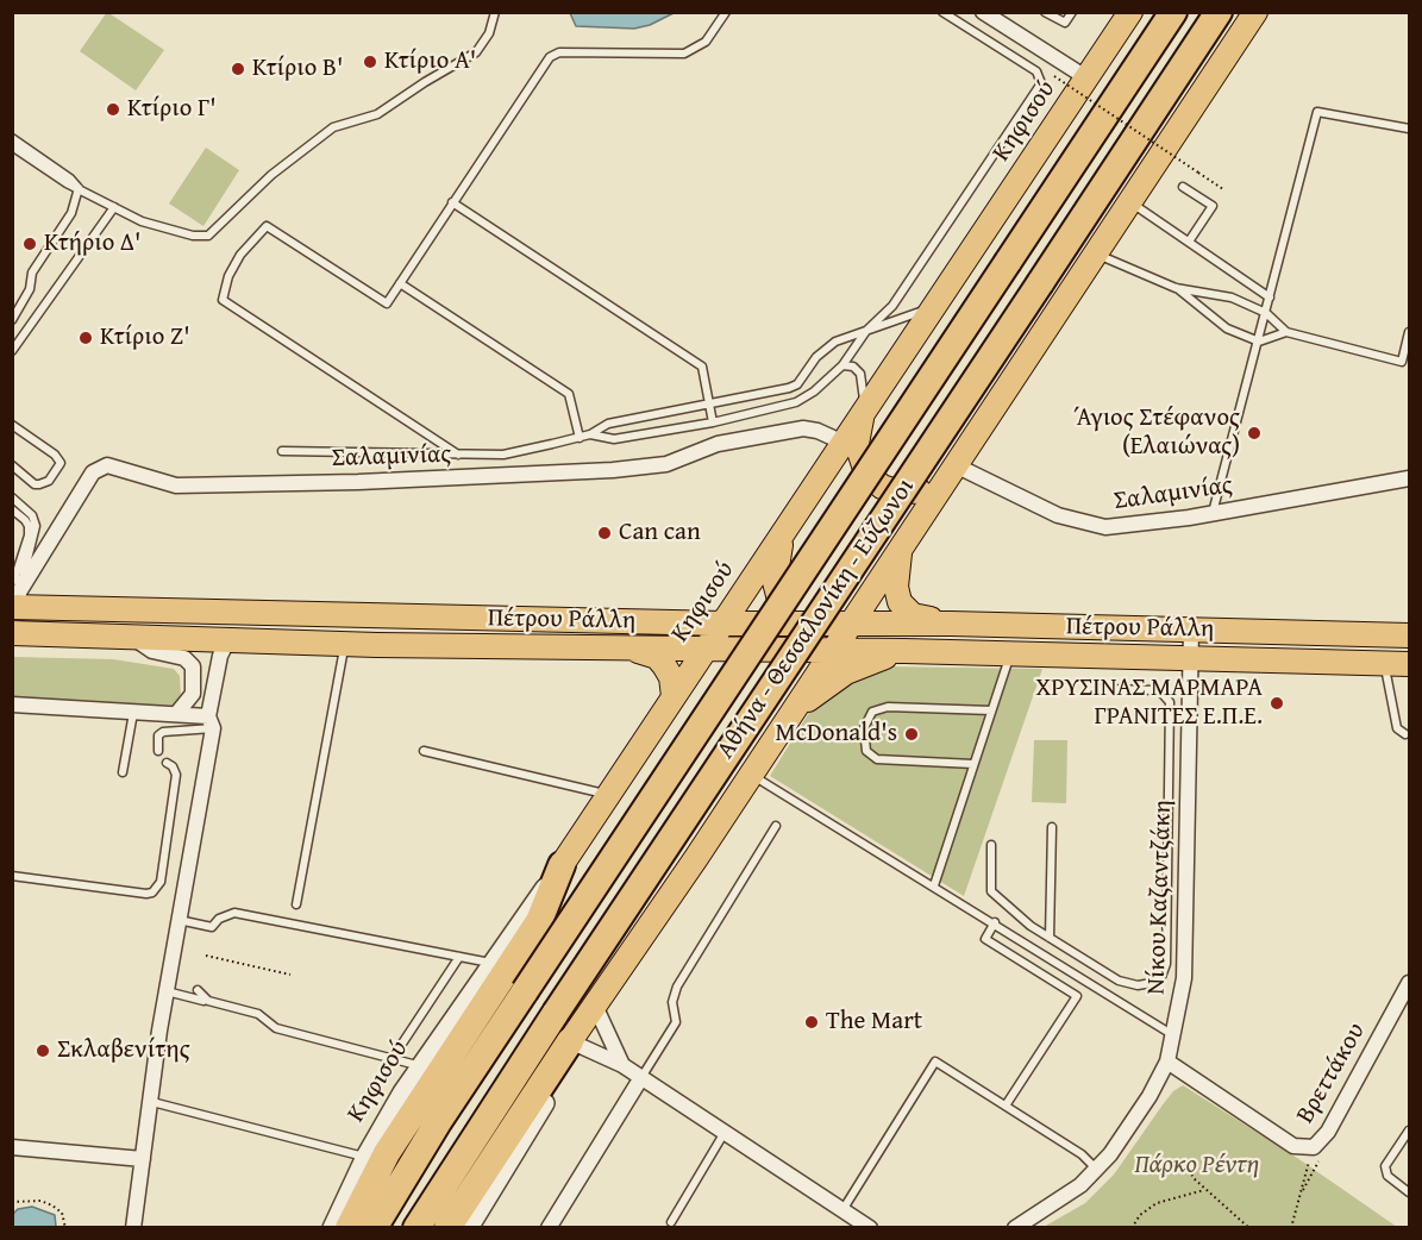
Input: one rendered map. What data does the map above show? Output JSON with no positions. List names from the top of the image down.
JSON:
{
  "streets": {
    "highway": ["Αθήνα - Θεσσαλονίκη - Εύζωνοι"],
    "main road": ["Κηφισού", "Πέτρου Ράλλη"],
    "street": ["Σαλαμινίας", "Νίκου Καζαντζάκη", "Βρεττάκου"]
  },
  "crossings": [
    ["Κηφισού", "Σαλαμινίας"],
    ["Κηφισού", "Πέτρου Ράλλη"],
    ["Σαλαμινίας", "Πέτρου Ράλλη"],
    ["Πέτρου Ράλλη", "Νίκου Καζαντζάκη"],
    ["Νίκου Καζαντζάκη", "Βρεττάκου"]
  ],
  "parks": ["Πάρκο Ρέντη"],
  "places": [
    "Κτίριο Α'",
    "Κτίριο Β'",
    "Κτίριο Γ'",
    "Κτήριο Δ'",
    "Κτίριο Ζ'",
    "Άγιος Στέφανος (Ελαιώνας)",
    "Can can",
    "ΧΡΥΣΙΝΑΣ ΜΑΡΜΑΡΑ ΓΡΑΝΙΤΕΣ Ε.Π.Ε.",
    "McDonald's",
    "The Mart",
    "Σκλαβενίτης"
  ]
}
